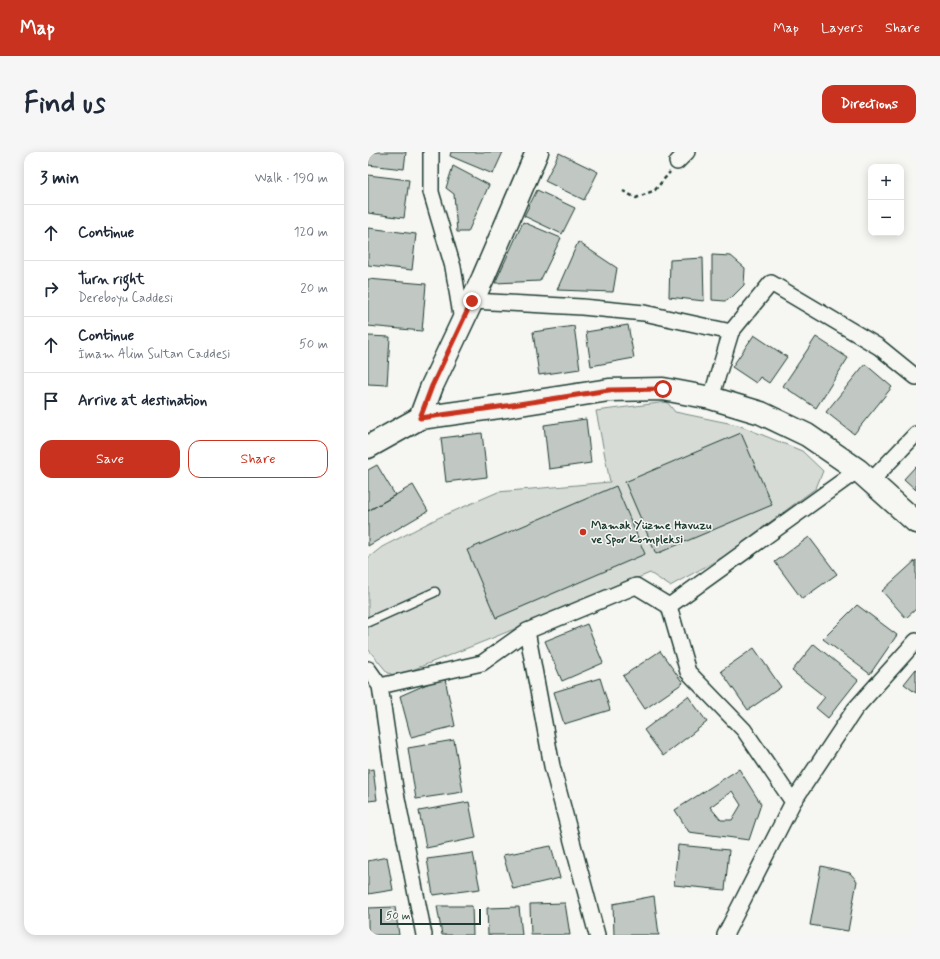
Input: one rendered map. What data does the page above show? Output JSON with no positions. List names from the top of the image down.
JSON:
{
  "places": ["Mamak Yüzme Havuzu ve Spor Kompleksi"],
  "scale_bar": "50 m",
  "page": {
    "header": "Map",
    "nav": ["Map", "Layers", "Share"],
    "buttons": [
      "Directions",
      ["Save", "Share"]
    ],
    "title": "Find us",
    "heading": ["3 min", "Walk · 190 m"],
    "map_buttons": ["+", "−"],
    "list": [
      ["Continue", "120 m"],
      ["Turn right", "Dereboyu Caddesi", "20 m"],
      ["Continue", "İmam Alim Sultan Caddesi", "50 m"],
      "Arrive at destination"
    ],
    "scale": "50 m"
  }
}
